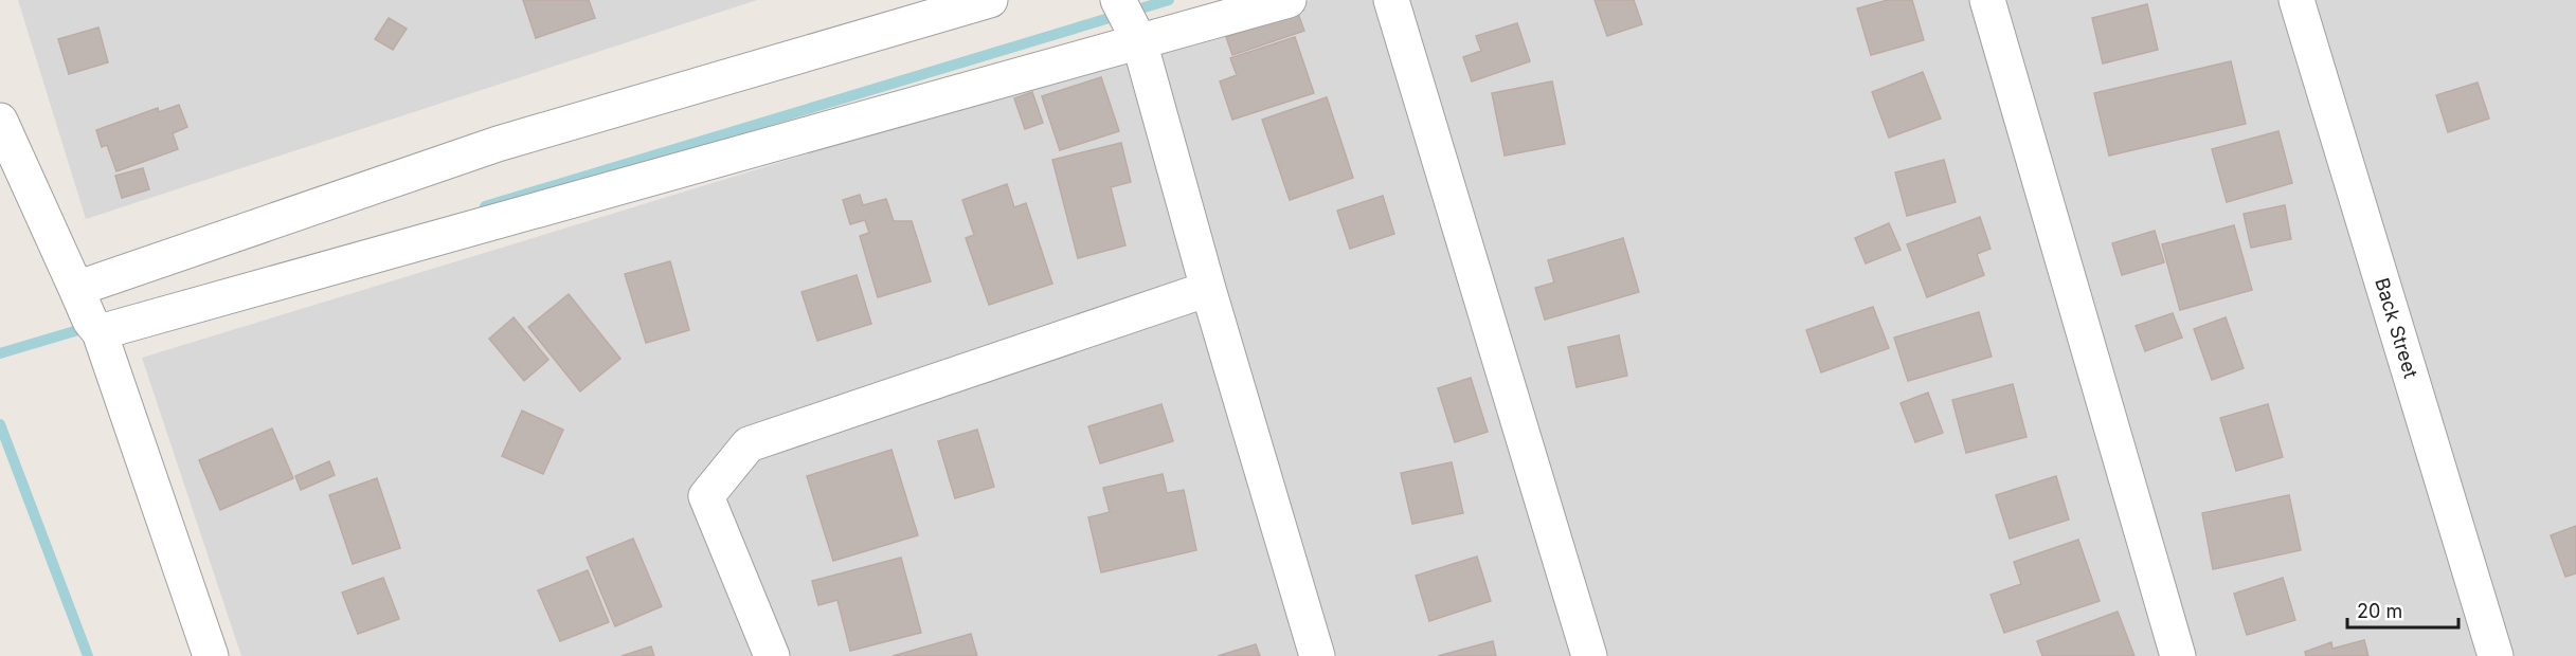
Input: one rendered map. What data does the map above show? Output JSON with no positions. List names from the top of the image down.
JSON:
{
  "streets": {
    "street": ["Back Street"]
  },
  "scale_bar": "20 m"
}
